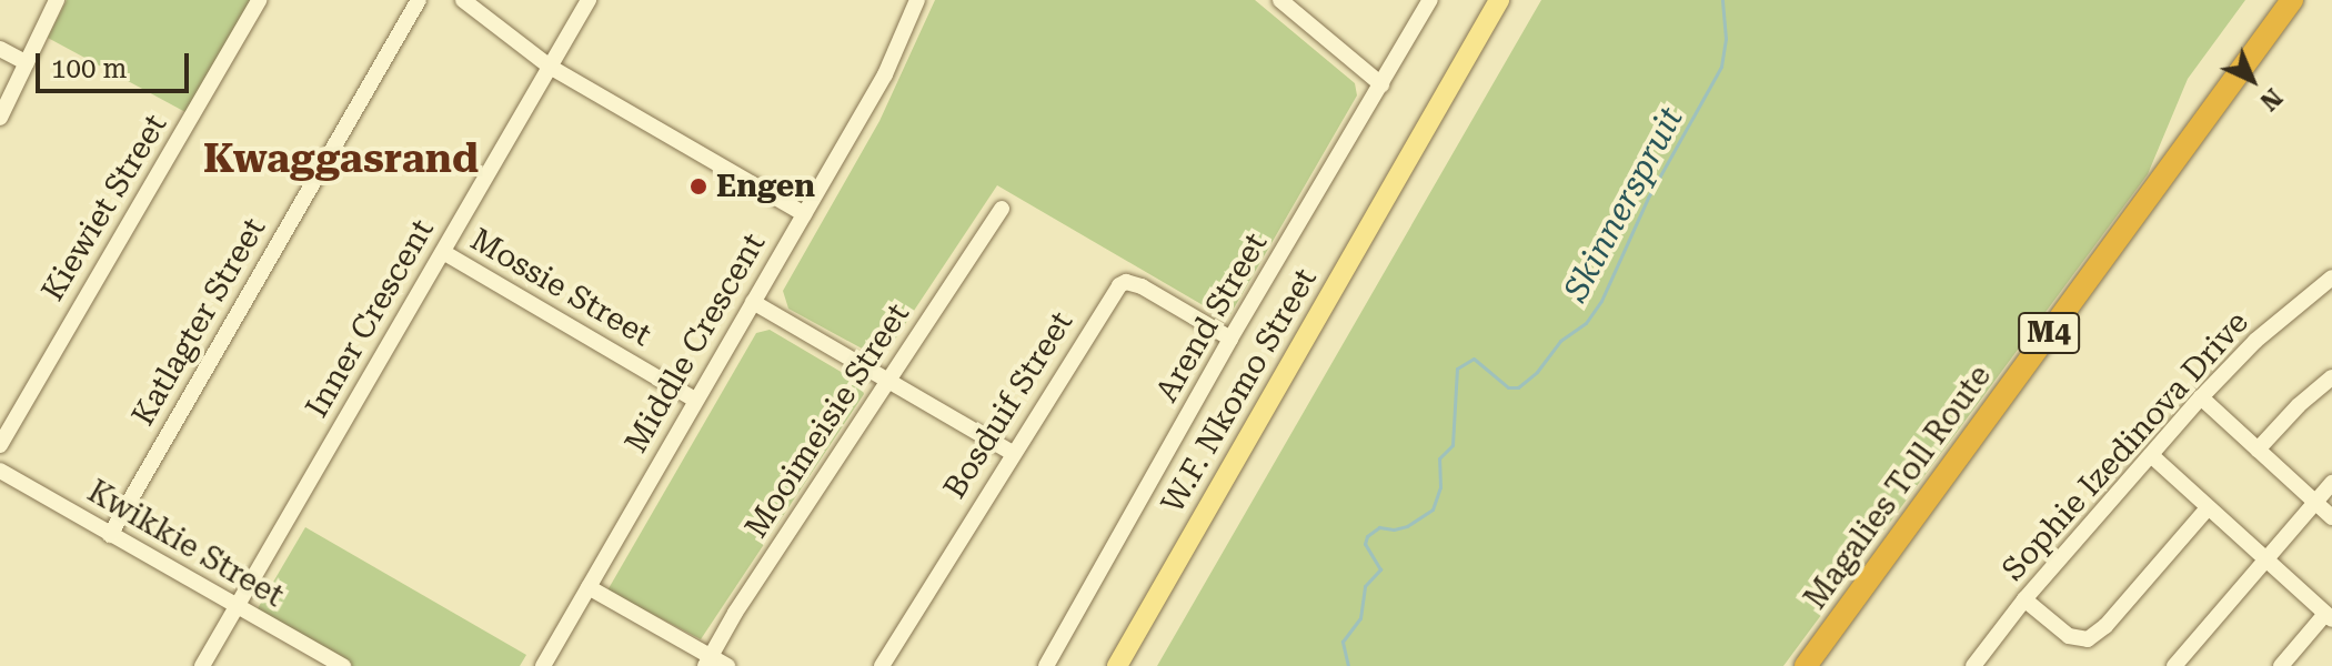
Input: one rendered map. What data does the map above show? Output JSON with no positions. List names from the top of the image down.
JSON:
{
  "streets": {
    "highway": ["M4", "Magalies Toll Route"],
    "main road": ["W.F. Nkomo Street"],
    "street": [
      "Kiewiet Street",
      "Mossie Street",
      "Arend Street",
      "Inner Crescent",
      "Katlagter Street",
      "Middle Crescent",
      "Bosduif Street",
      "Mooimeisie Street",
      "Sophie Izedinova Drive",
      "Kwikkie Street"
    ]
  },
  "crossings": [
    ["Mossie Street", "Inner Crescent"],
    ["Mossie Street", "Middle Crescent"],
    ["Arend Street", "Bosduif Street"],
    ["Inner Crescent", "Kwikkie Street"],
    ["Katlagter Street", "Kwikkie Street"]
  ],
  "districts": ["Kwaggasrand"],
  "water": ["Skinnerspruit"],
  "places": ["Engen"],
  "scale_bar": "100 m",
  "north": "bottom right"
}
